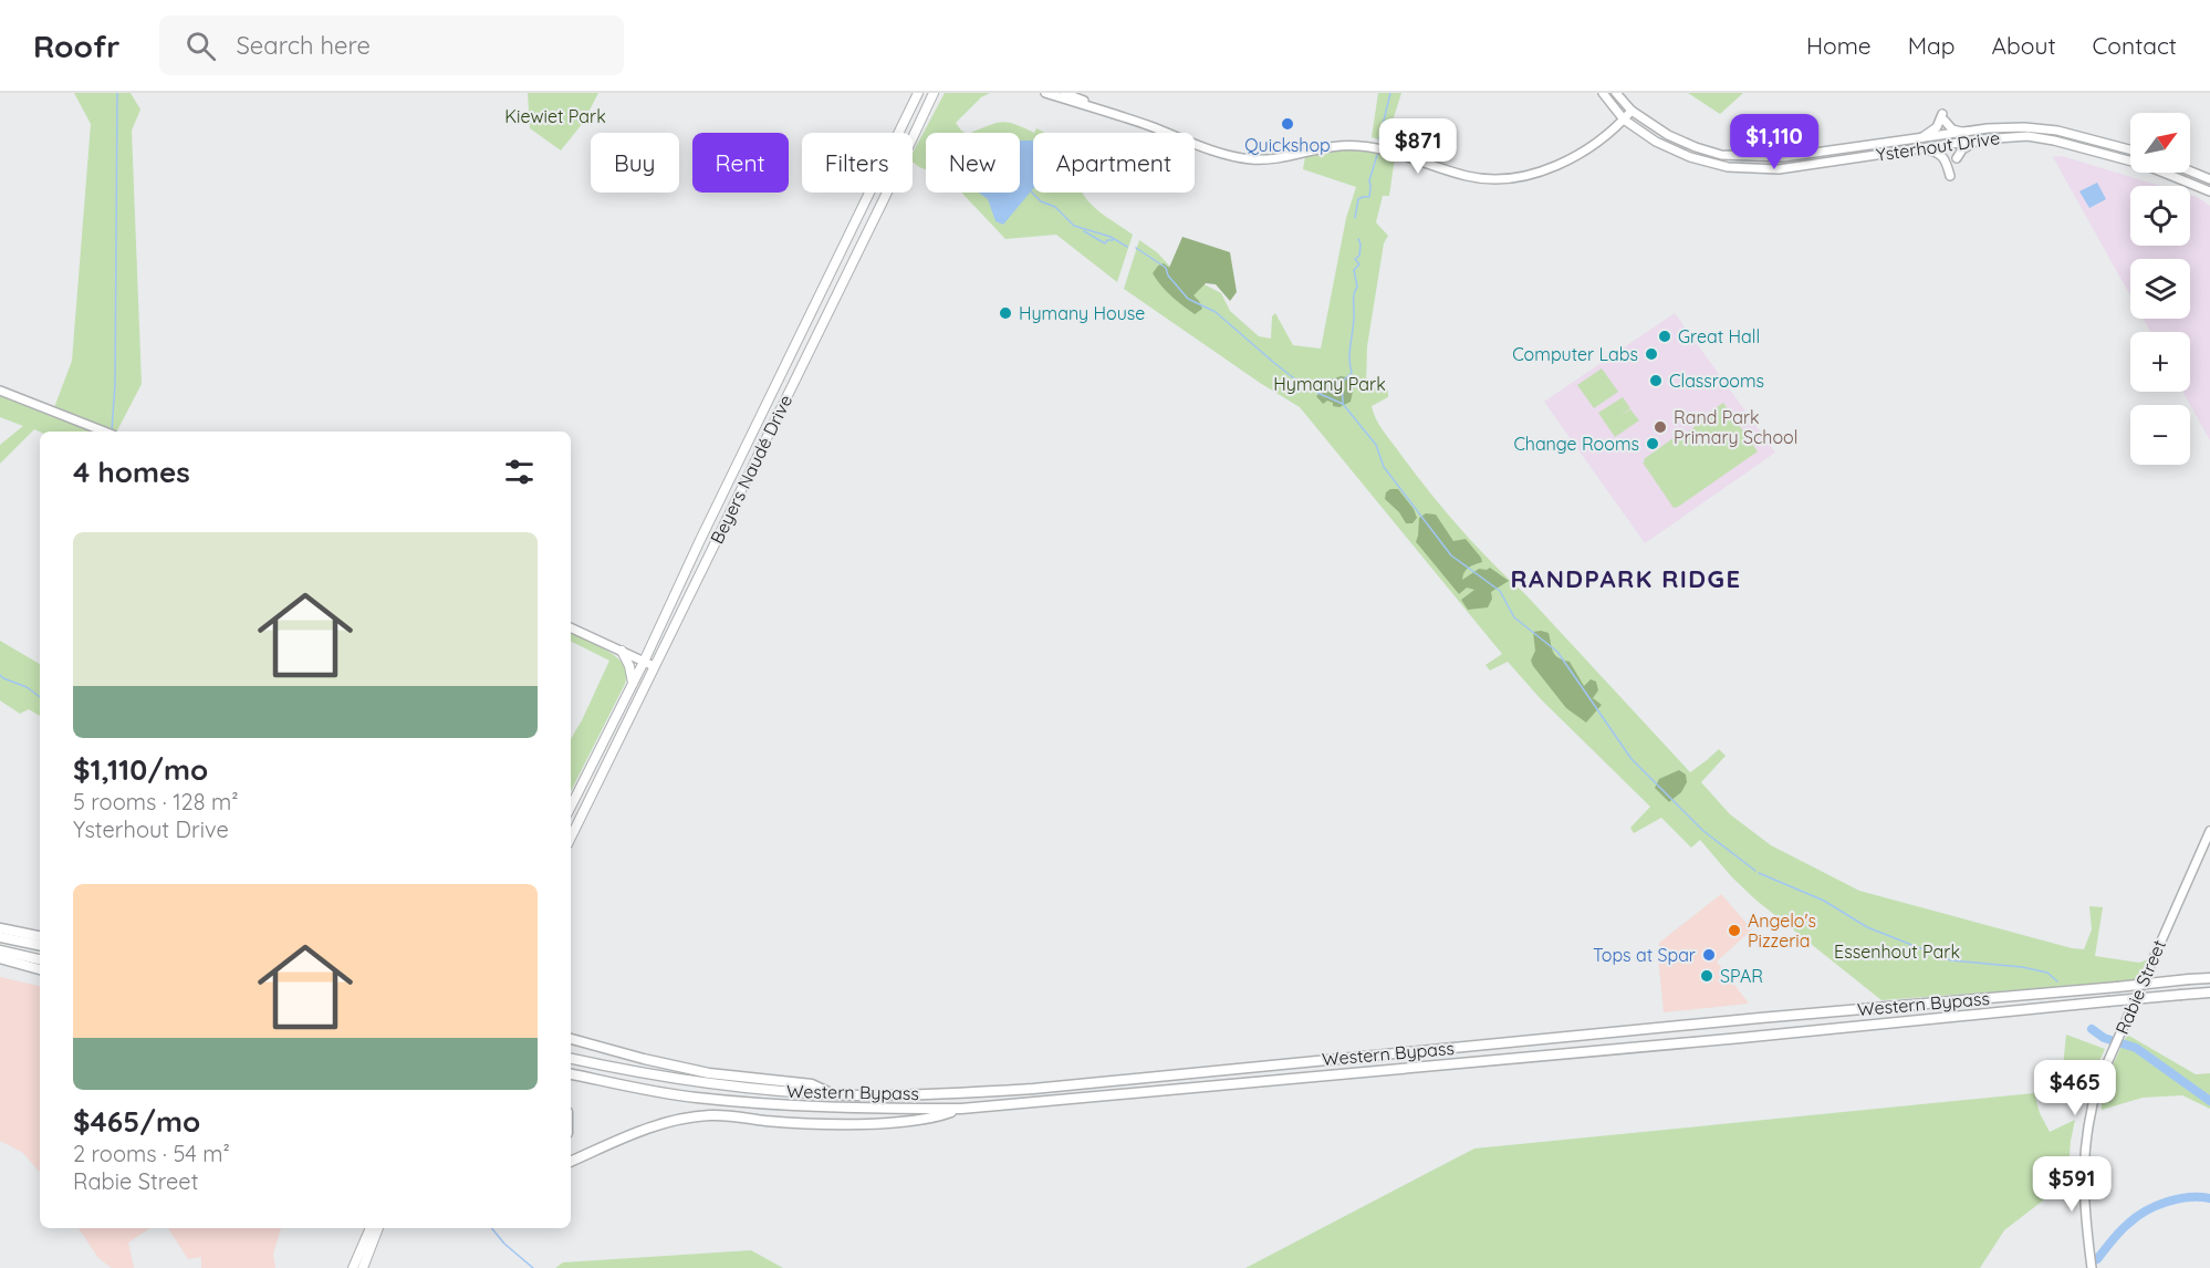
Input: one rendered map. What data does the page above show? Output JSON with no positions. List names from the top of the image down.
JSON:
{
  "streets": {
    "highway": ["Western Bypass"],
    "main road": ["Ysterhout Drive", "Beyers Naudé Drive", "Rabie Street"]
  },
  "districts": ["RANDPARK RIDGE"],
  "parks": ["Kiewiet Park", "Hymany Park", "Essenhout Park"],
  "places": [
    "Quickshop",
    "Hymany House",
    "Great Hall",
    "Computer Labs",
    "Classrooms",
    "Rand Park Primary School",
    "Change Rooms",
    "Angelo's Pizzeria",
    "Tops at Spar",
    "SPAR"
  ],
  "north": "top right",
  "page": {
    "header": "Roofr",
    "search": "Search here",
    "nav": [
      "Home",
      "Map",
      "About",
      "Contact"
    ],
    "map_buttons": ["+", "−"],
    "price": [
      "$1,110",
      "$871",
      "$465",
      "$591"
    ],
    "chip": [
      "Buy",
      "Rent",
      "Filters",
      "New",
      "Apartment"
    ],
    "heading": "4 homes",
    "list": [
      {
        "name": "$1,110/mo",
        "note": "5 rooms · 128 m² · Ysterhout Drive"
      },
      {
        "name": "$465/mo",
        "note": "2 rooms · 54 m² · Rabie Street"
      }
    ]
  }
}
